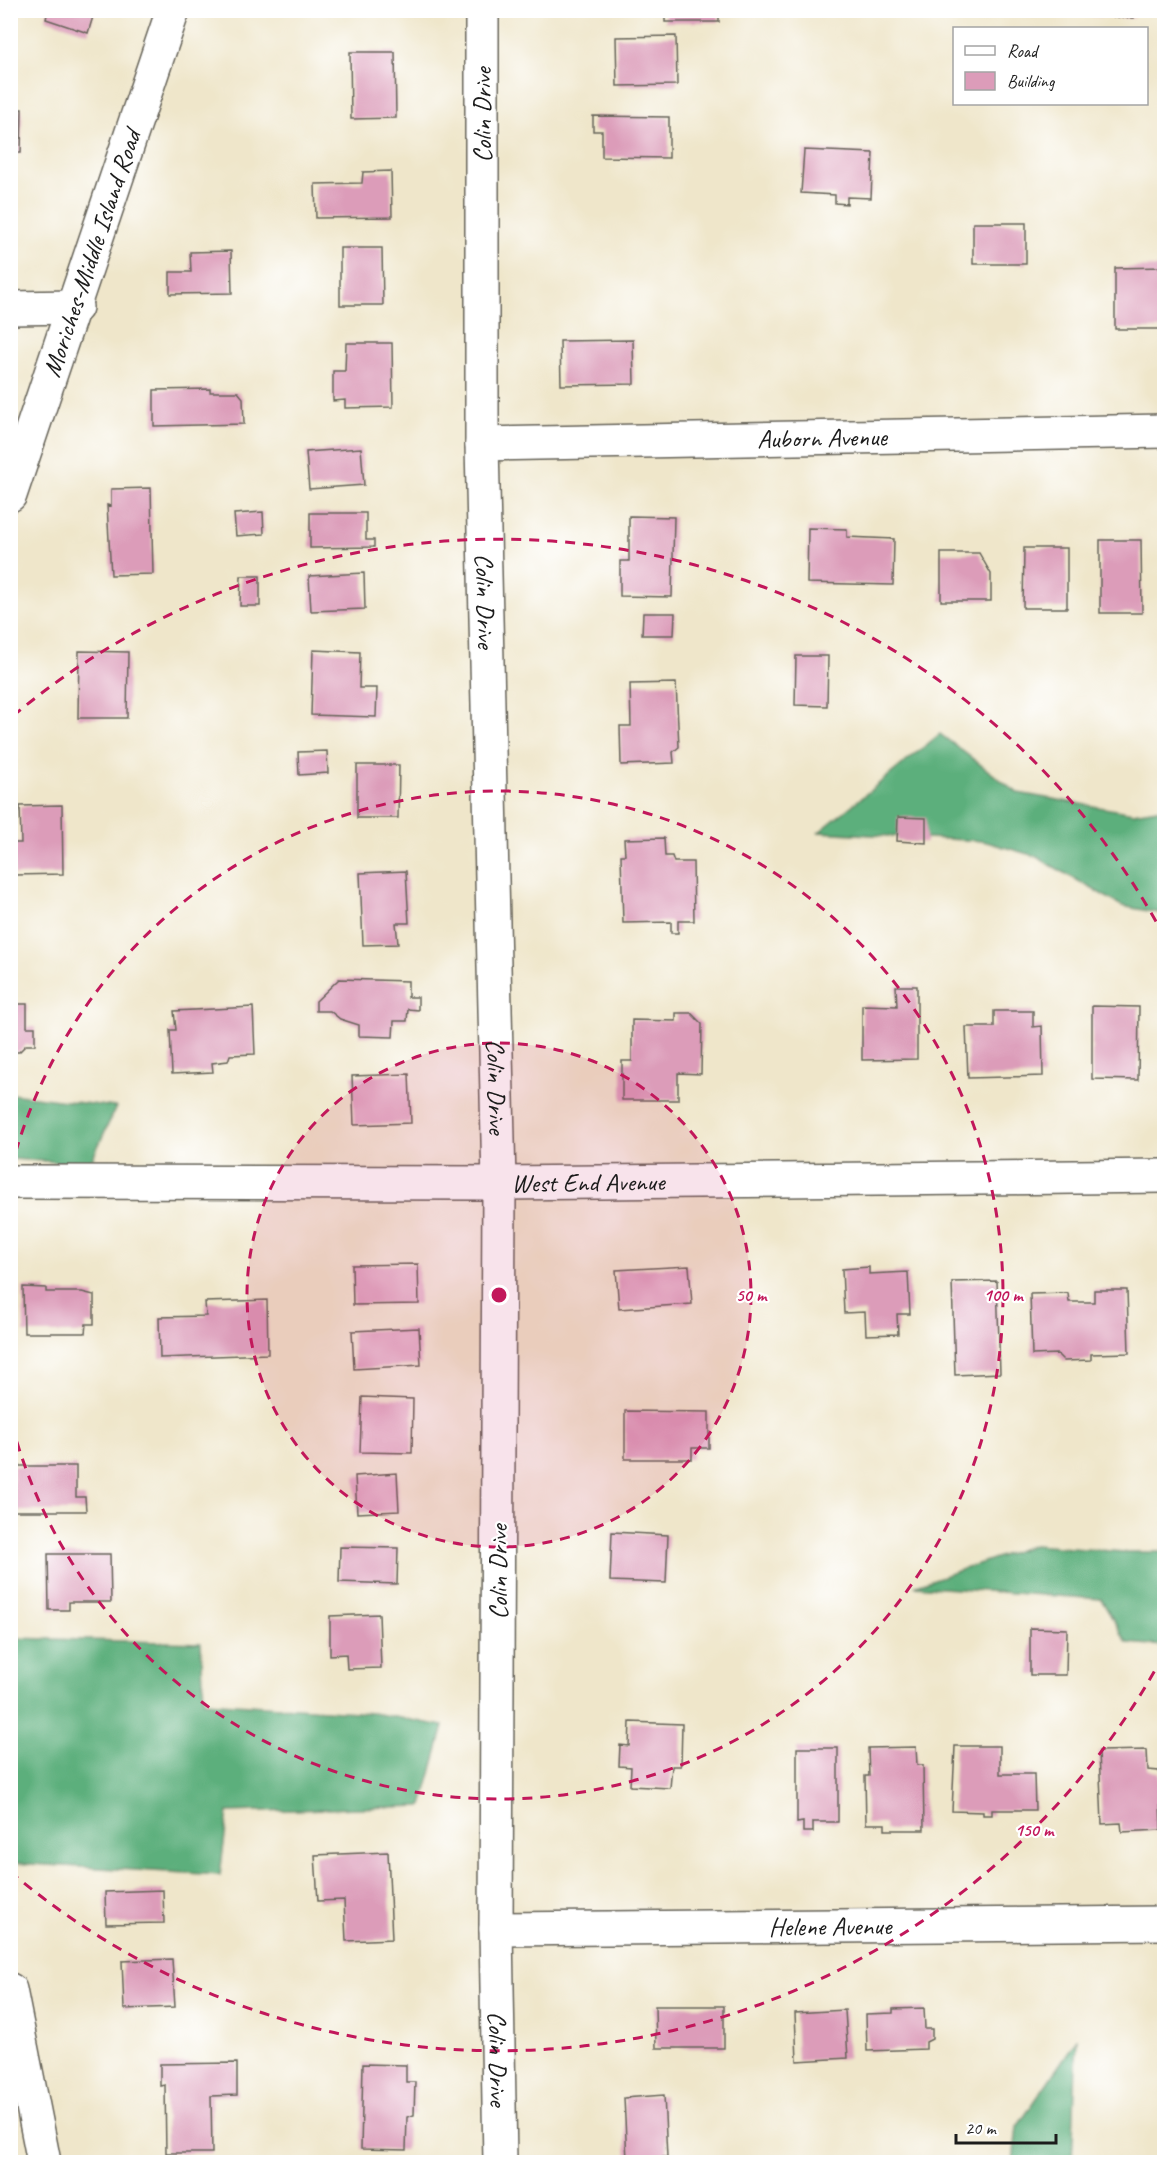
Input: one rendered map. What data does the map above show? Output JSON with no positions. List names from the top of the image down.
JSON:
{
  "streets": {
    "street": [
      "Colin Drive",
      "Moriches-Middle Island Road",
      "Auborn Avenue",
      "West End Avenue",
      "Helene Avenue"
    ]
  },
  "crossings": [
    ["Colin Drive", "Auborn Avenue"],
    ["Colin Drive", "West End Avenue"],
    ["Colin Drive", "Helene Avenue"]
  ],
  "legend": ["Road", "Building"],
  "scale_bar": "20 m",
  "rings": ["50 m", "100 m", "150 m"]
}
